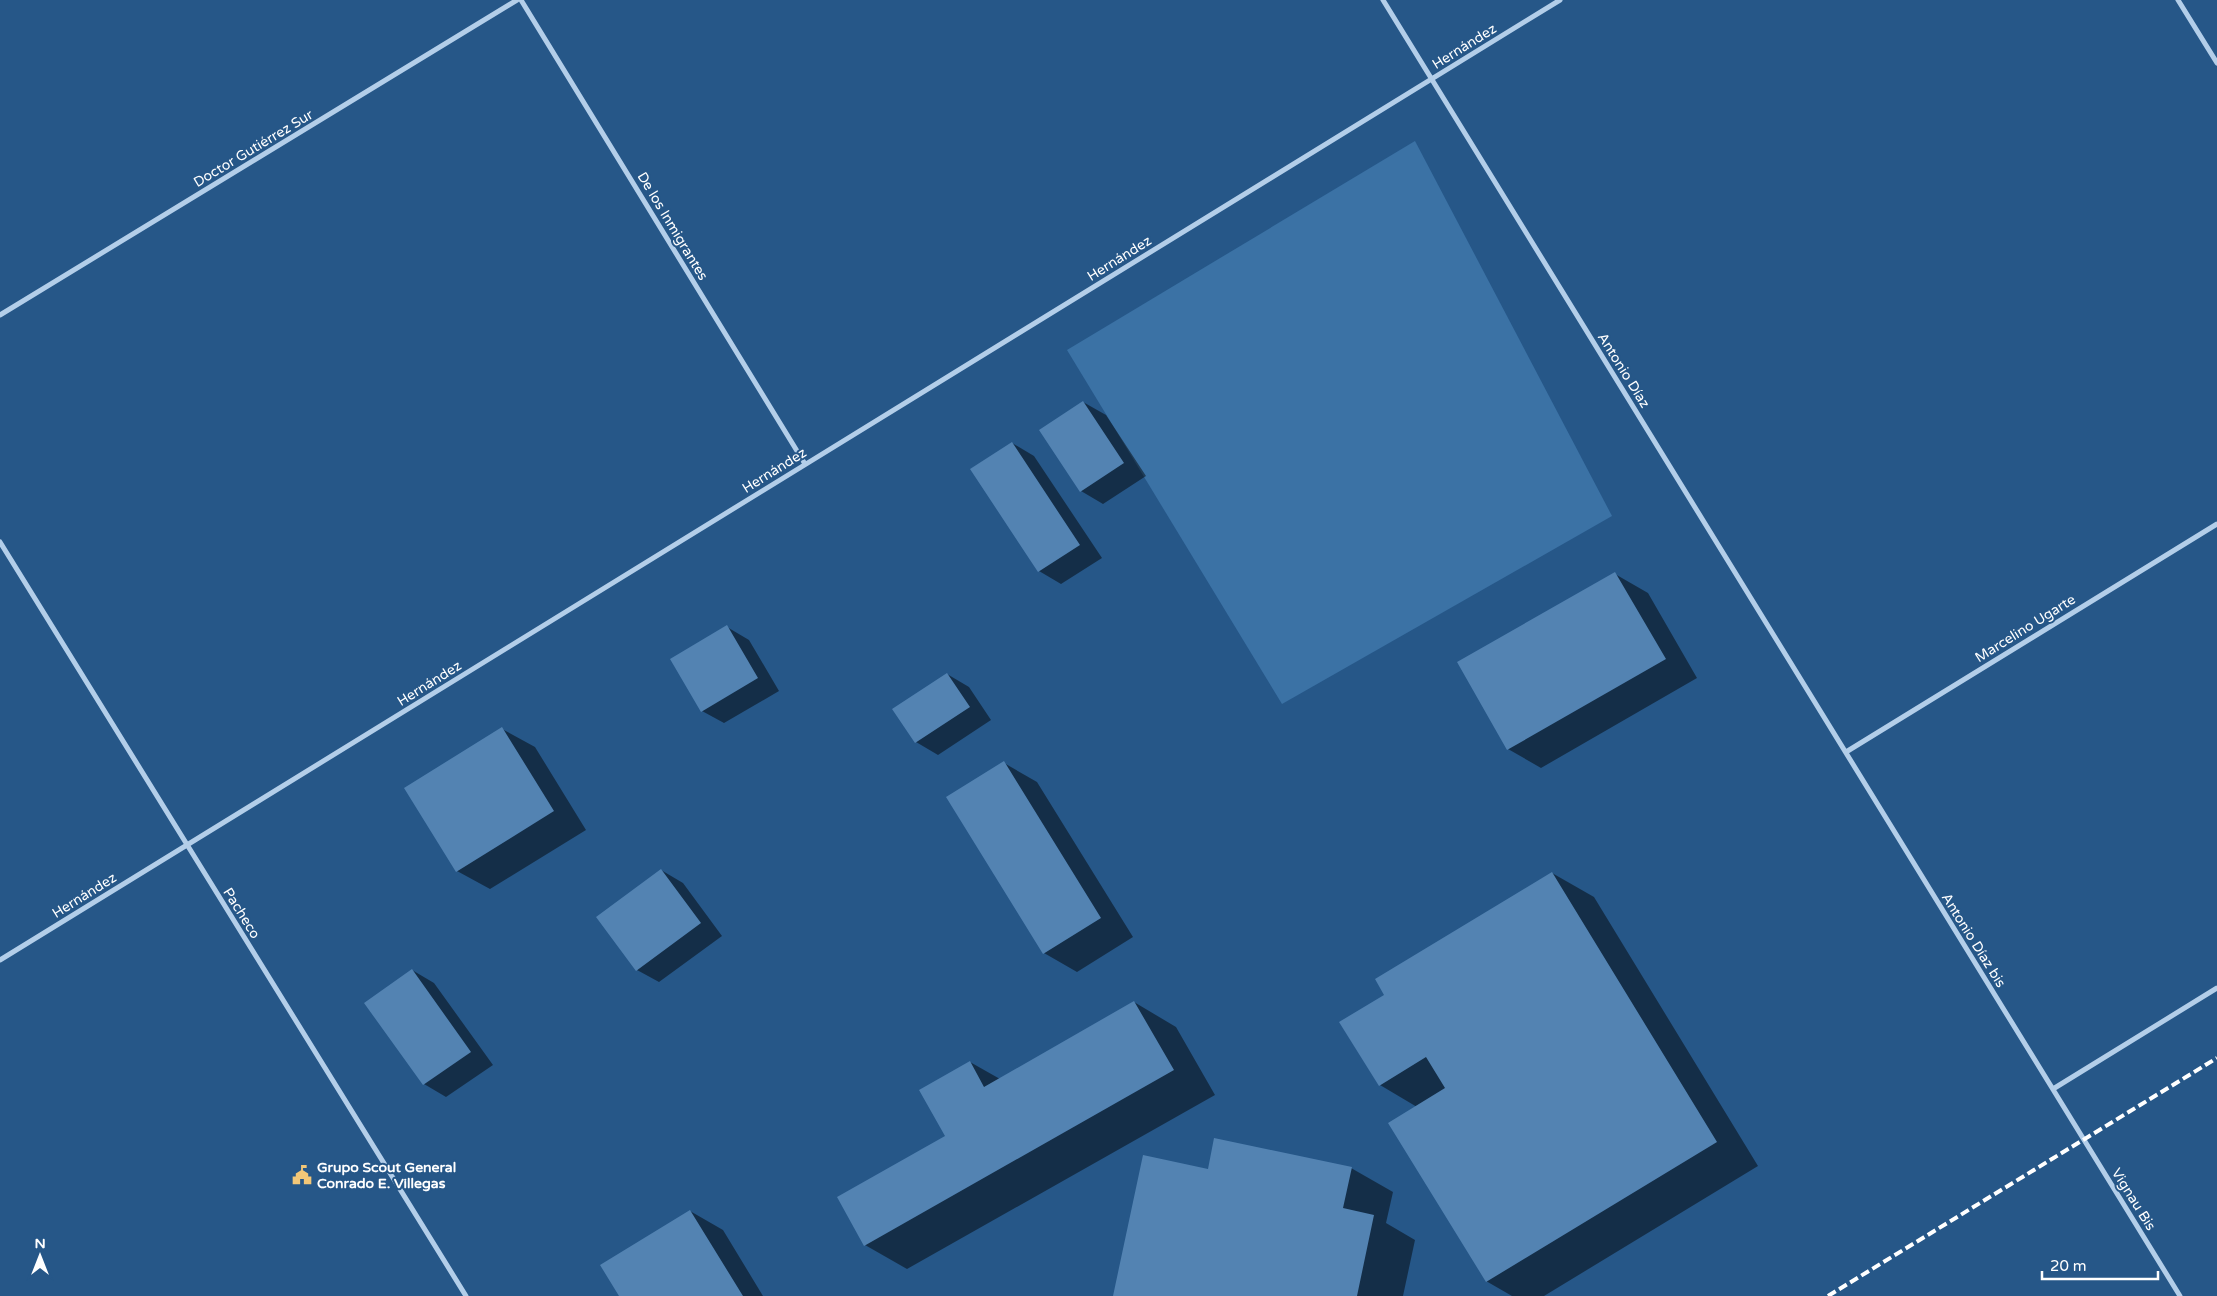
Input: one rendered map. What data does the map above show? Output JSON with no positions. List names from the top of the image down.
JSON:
{
  "streets": {
    "street": [
      "Hernández",
      "Doctor Gutiérrez Sur",
      "De los Inmigrantes",
      "Antonio Díaz",
      "Marcelino Ugarte",
      "Pacheco",
      "Antonio Díaz bis",
      "Vignau Bis"
    ]
  },
  "crossings": [
    ["Hernández", "De los Inmigrantes"],
    ["Hernández", "Antonio Díaz"],
    ["Hernández", "Pacheco"],
    ["Antonio Díaz", "Marcelino Ugarte"],
    ["Antonio Díaz", "Antonio Díaz bis"],
    ["Marcelino Ugarte", "Antonio Díaz bis"],
    ["Antonio Díaz bis", "Vignau Bis"]
  ],
  "places": {
    "public building": ["Grupo Scout General Conrado E. Villegas"]
  },
  "scale_bar": "20 m",
  "north": "top"
}
